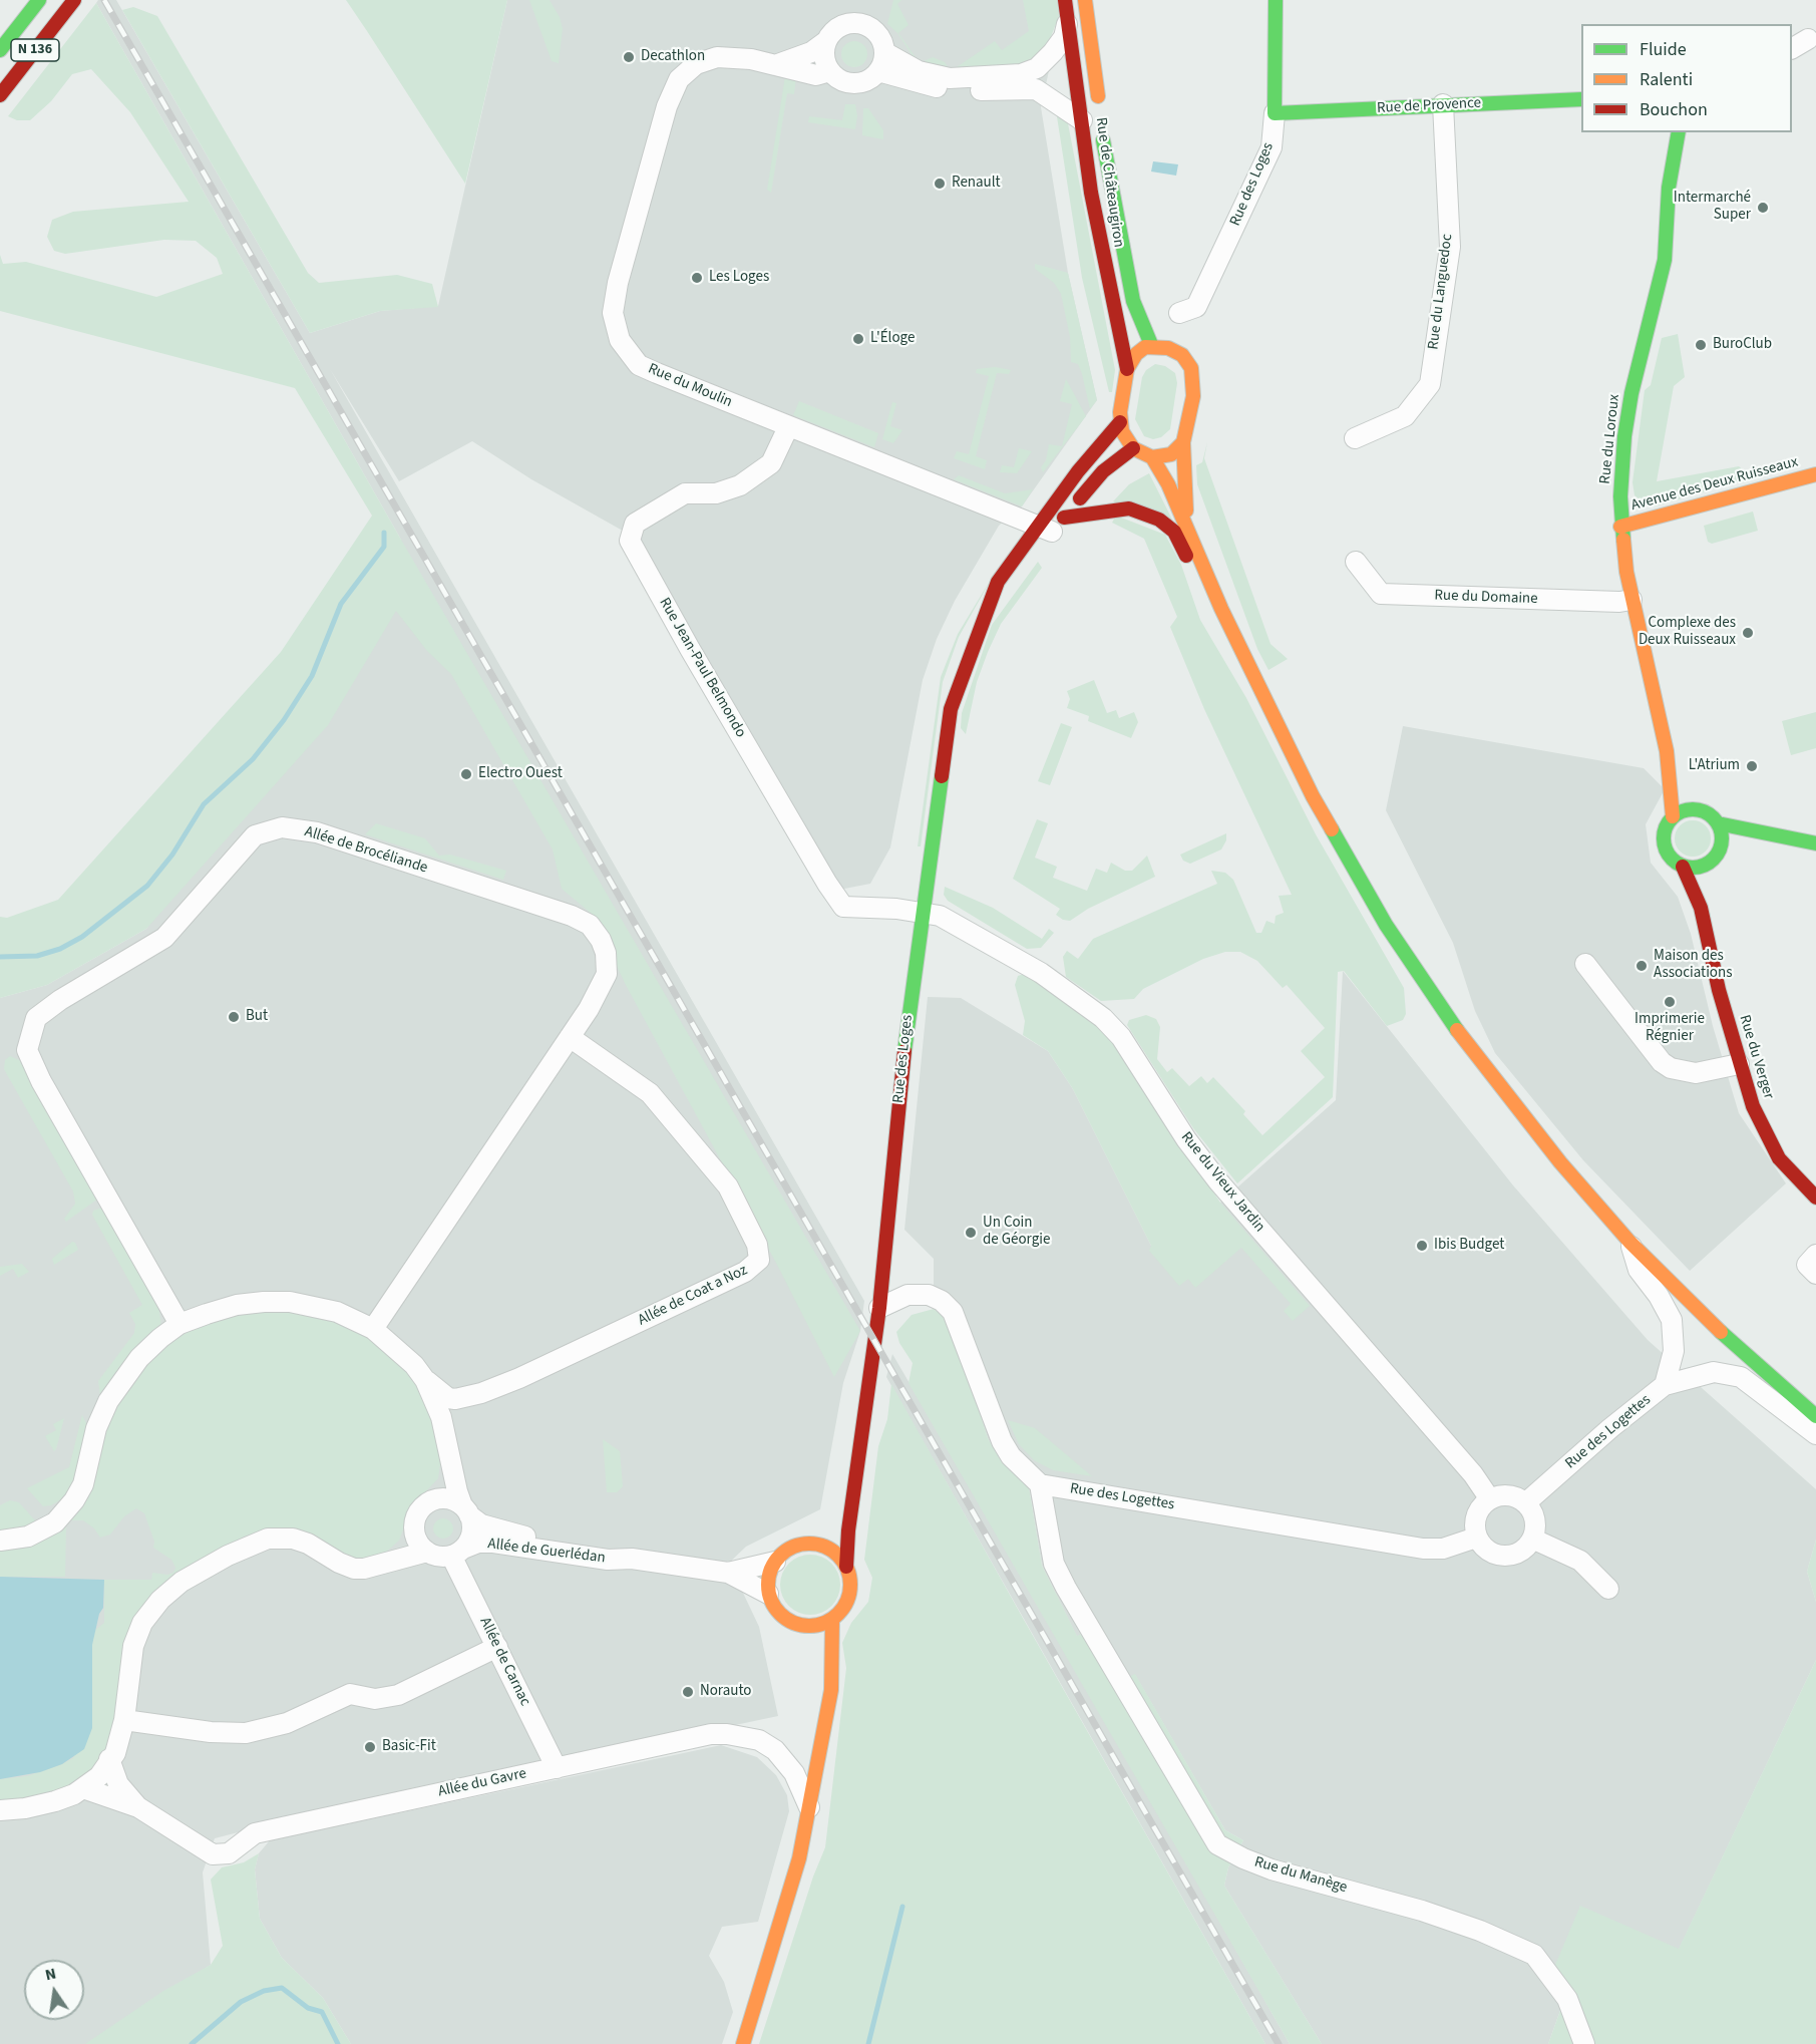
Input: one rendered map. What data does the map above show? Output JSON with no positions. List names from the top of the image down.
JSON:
{
  "streets": {
    "main road": [
      "N 136",
      "Rue de Provence",
      "Rue de Châteaugiron",
      "Rue des Loges",
      "Rue du Loroux",
      "Avenue des Deux Ruisseaux",
      "Rue du Verger"
    ],
    "street": [
      "Rue du Languedoc",
      "Rue du Moulin",
      "Rue du Domaine",
      "Rue Jean-Paul Belmondo",
      "Allée de Brocéliande",
      "Rue du Vieux Jardin",
      "Allée de Coat a Noz",
      "Rue des Logettes",
      "Allée de Guerlédan",
      "Allée de Carnac",
      "Allée du Gavre",
      "Rue du Manège"
    ]
  },
  "crossings": [
    ["Rue de Provence", "Rue des Loges"],
    ["Rue de Provence", "Rue du Languedoc"],
    ["Rue de Châteaugiron", "Rue des Loges"],
    ["Rue des Loges", "Rue du Moulin"],
    ["Rue des Loges", "Rue Jean-Paul Belmondo"],
    ["Rue des Loges", "Rue du Vieux Jardin"],
    ["Rue des Loges", "Allée de Guerlédan"],
    ["Rue du Moulin", "Rue Jean-Paul Belmondo"],
    ["Rue du Loroux", "Avenue des Deux Ruisseaux"],
    ["Rue du Loroux", "Rue du Domaine"],
    ["Rue du Loroux", "Rue du Verger"],
    ["Rue Jean-Paul Belmondo", "Rue du Vieux Jardin"],
    ["Allée de Brocéliande", "Allée de Coat a Noz"],
    ["Rue du Vieux Jardin", "Rue des Logettes"],
    ["Rue des Logettes", "Rue du Manège"],
    ["Allée de Guerlédan", "Allée de Carnac"],
    ["Allée de Carnac", "Allée du Gavre"]
  ],
  "places": [
    "Decathlon",
    "Renault",
    "Intermarché Super",
    "Les Loges",
    "L'Éloge",
    "BuroClub",
    "Complexe des Deux Ruisseaux",
    "L'Atrium",
    "Electro Ouest",
    "Maison des Associations",
    "Imprimerie Régnier",
    "But",
    "Un Coin de Géorgie",
    "Ibis Budget",
    "Norauto",
    "Basic-Fit"
  ],
  "legend": ["Fluide", "Ralenti", "Bouchon"],
  "north": "top"
}
